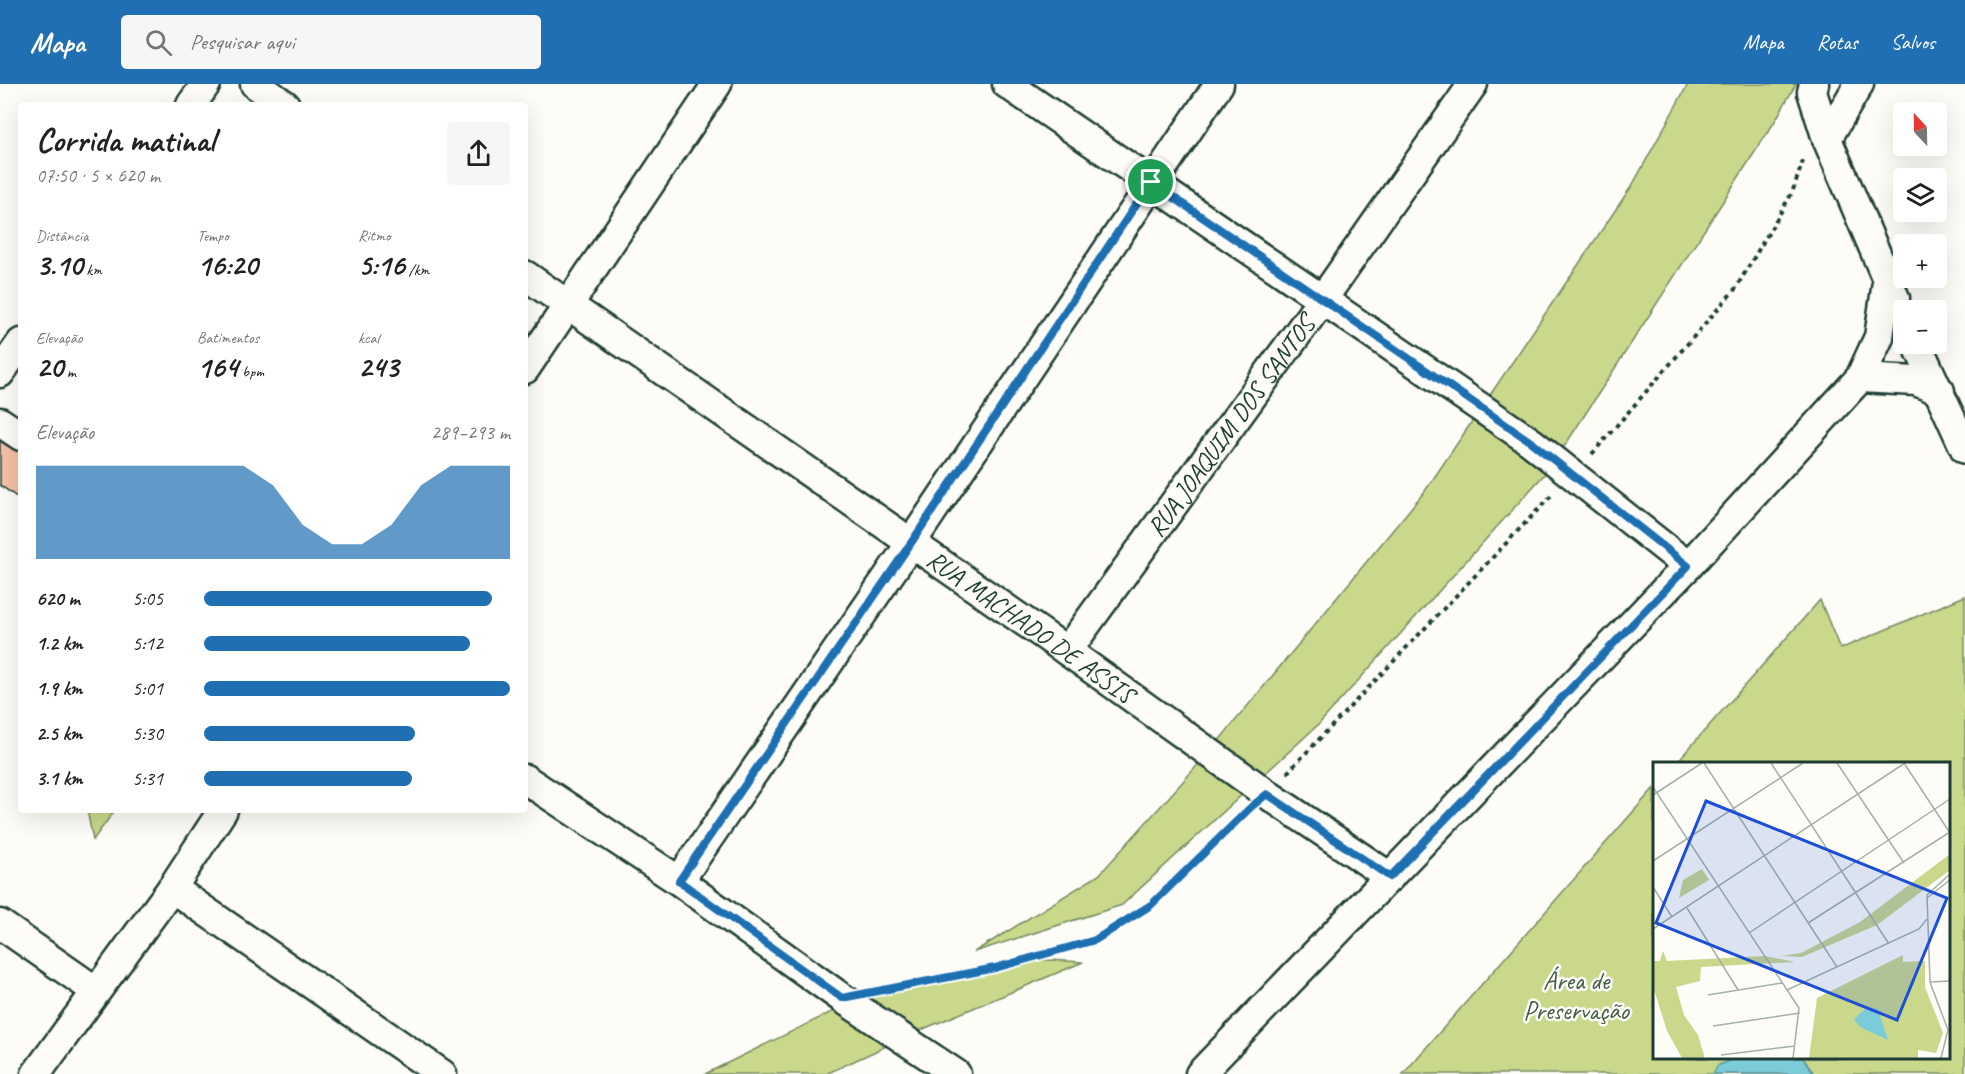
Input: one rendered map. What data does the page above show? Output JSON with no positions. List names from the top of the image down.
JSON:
{
  "streets": {
    "street": ["RUA JOAQUIM DOS SANTOS", "RUA MACHADO DE ASSIS"]
  },
  "crossings": [
    ["RUA JOAQUIM DOS SANTOS", "RUA MACHADO DE ASSIS"]
  ],
  "parks": ["Área de Preservação"],
  "north": "top",
  "page": {
    "header": "Mapa",
    "search": "Pesquisar aqui",
    "nav": ["Mapa", "Rotas", "Salvos"],
    "map_buttons": ["+", "−"],
    "heading": ["Corrida matinal", "07:50 · 5 × 620 m"],
    "stats": [
      ["Distância", "3.10 km"],
      ["Tempo", "16:20"],
      ["Ritmo", "5:16 /km"],
      ["Elevação", "20 m"],
      ["Batimentos", "164 bpm"],
      ["kcal", "243"]
    ],
    "chart": ["Elevação", "289–293 m"],
    "list": [
      {
        "name": "620 m",
        "note": "5:05"
      },
      {
        "name": "1.2 km",
        "note": "5:12"
      },
      {
        "name": "1.9 km",
        "note": "5:01"
      },
      {
        "name": "2.5 km",
        "note": "5:30"
      },
      {
        "name": "3.1 km",
        "note": "5:31"
      }
    ]
  }
}
